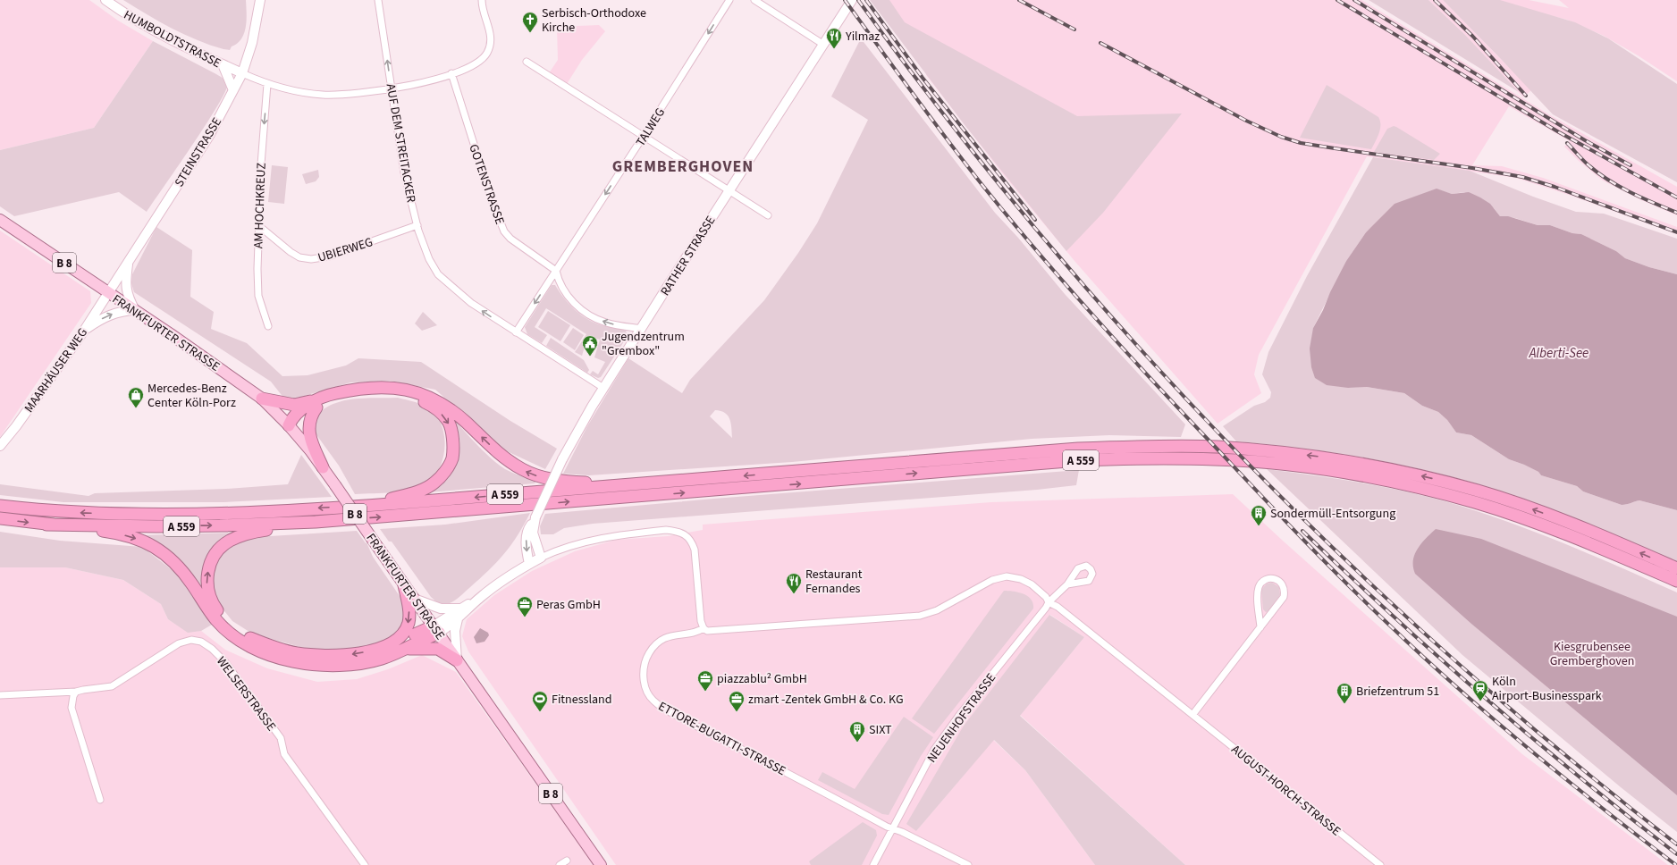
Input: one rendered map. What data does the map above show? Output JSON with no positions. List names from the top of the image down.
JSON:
{
  "streets": {
    "highway": ["A 559"],
    "main road": ["B 8", "FRANKFURTER STRASSE"],
    "street": [
      "HUMBOLDTSTRASSE",
      "TALWEG",
      "AUF DEM STREITACKER",
      "STEINSTRASSE",
      "GOTENSTRASSE",
      "AM HOCHKREUZ",
      "UBIERWEG",
      "RATHER STRASSE",
      "MAARHÄUSER WEG",
      "WELSERSTRASSE",
      "NEUENHOFSTRASSE",
      "ETTORE-BUGATTI-STRASSE",
      "AUGUST-HORCH-STRASSE"
    ]
  },
  "crossings": [
    ["HUMBOLDTSTRASSE", "STEINSTRASSE"],
    ["TALWEG", "AUF DEM STREITACKER"],
    ["TALWEG", "GOTENSTRASSE"],
    ["AUF DEM STREITACKER", "UBIERWEG"],
    ["AUF DEM STREITACKER", "RATHER STRASSE"],
    ["STEINSTRASSE", "FRANKFURTER STRASSE"],
    ["STEINSTRASSE", "MAARHÄUSER WEG"],
    ["AM HOCHKREUZ", "UBIERWEG"],
    ["FRANKFURTER STRASSE", "MAARHÄUSER WEG"],
    ["NEUENHOFSTRASSE", "ETTORE-BUGATTI-STRASSE"],
    ["NEUENHOFSTRASSE", "AUGUST-HORCH-STRASSE"],
    ["ETTORE-BUGATTI-STRASSE", "AUGUST-HORCH-STRASSE"]
  ],
  "one_way": ["TALWEG", "AUF DEM STREITACKER", "AM HOCHKREUZ"],
  "districts": ["GREMBERGHOVEN"],
  "water": ["Alberti-See"],
  "parks": ["Kiesgrubensee Gremberghoven"],
  "places": {
    "church": ["Serbisch-Orthodoxe Kirche"],
    "restaurant": ["Yilmaz", "Restaurant Fernandes"],
    "public building": ["Jugendzentrum \"Grembox\""],
    "shop": ["Mercedes-Benz Center Köln-Porz"],
    "building": ["Sondermüll-Entsorgung", "Briefzentrum 51", "SIXT"],
    "office": ["Peras GmbH", "piazzablu² GmbH", "zmart -Zentek GmbH & Co. KG"],
    "station": ["Köln Airport-Businesspark"],
    "sports": ["Fitnessland"]
  }
}
